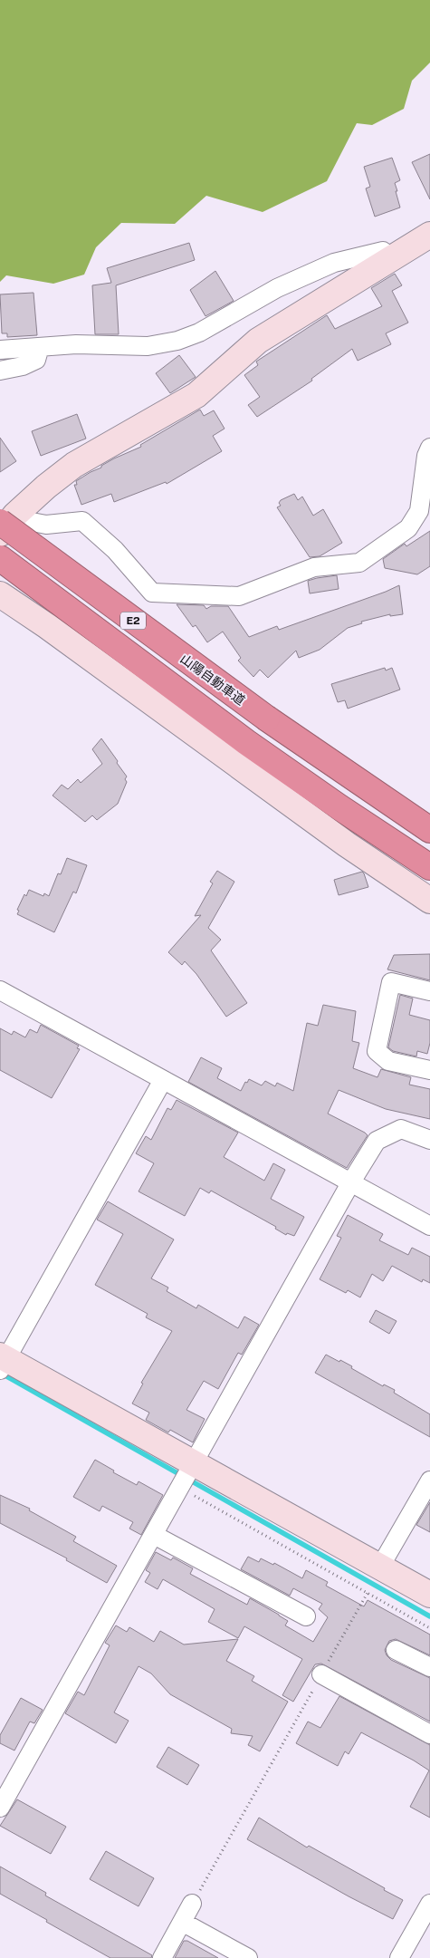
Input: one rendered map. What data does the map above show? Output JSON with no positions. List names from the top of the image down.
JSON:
{
  "streets": {
    "highway": ["E2", "山陽自動車道"]
  }
}
